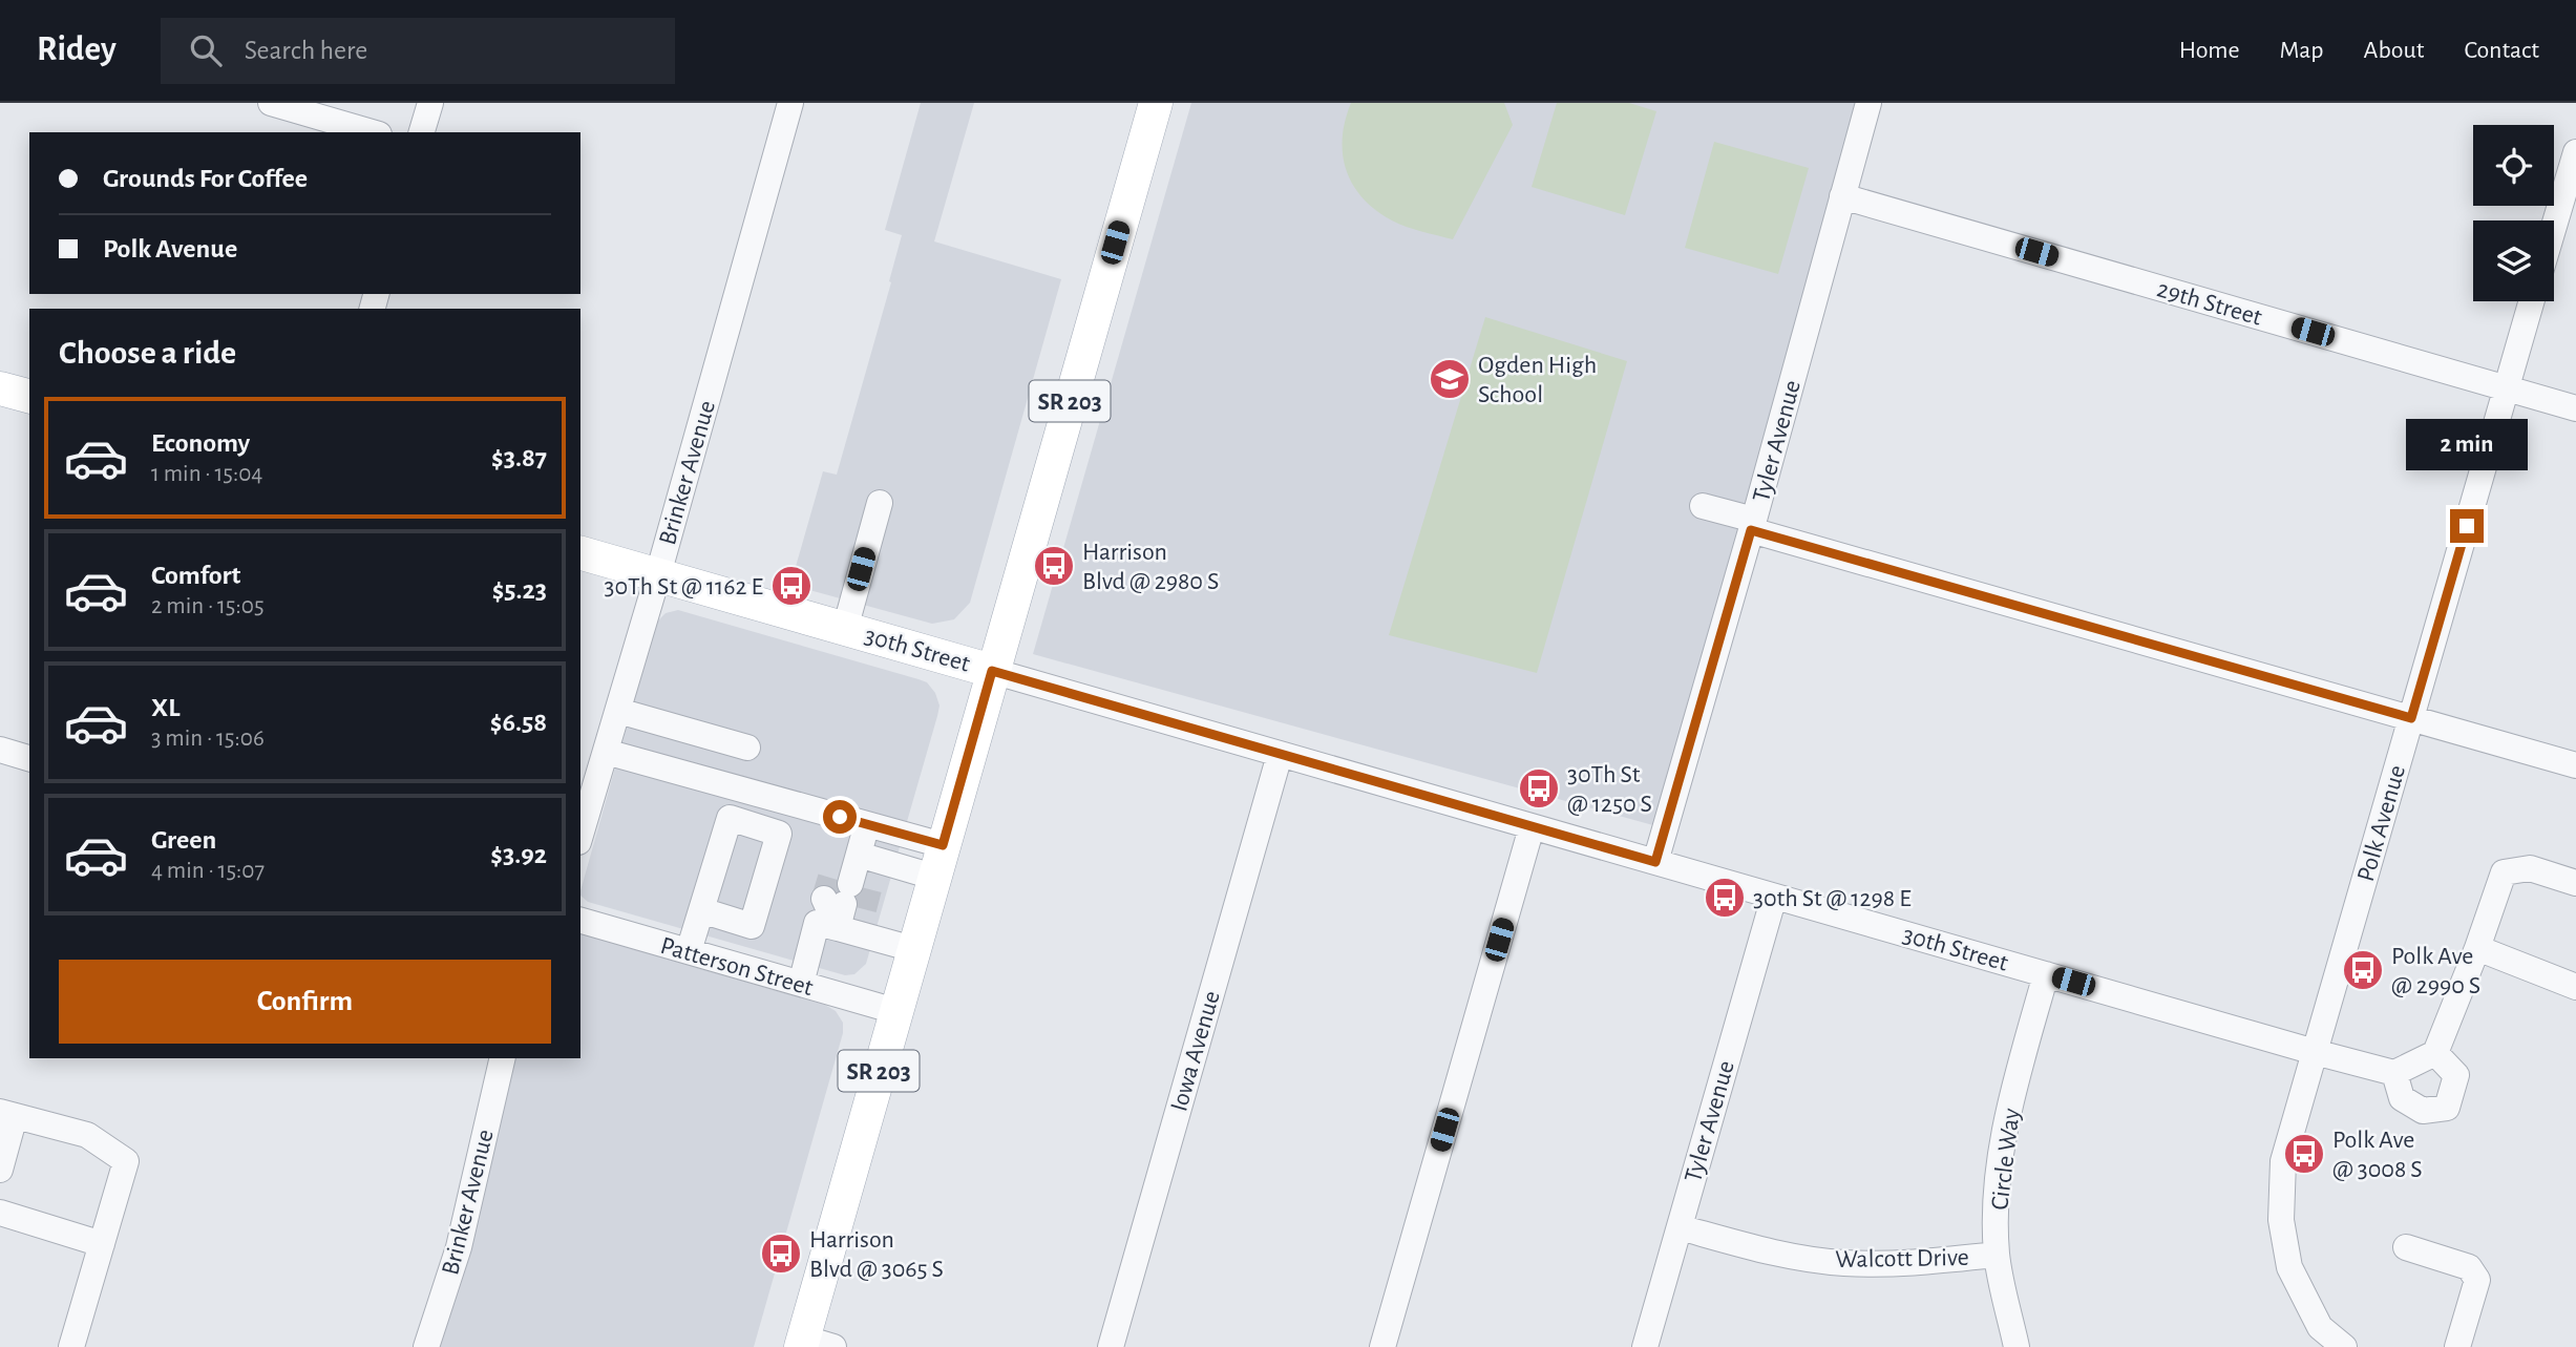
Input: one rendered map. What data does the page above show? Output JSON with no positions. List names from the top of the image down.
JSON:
{
  "streets": {
    "main road": ["SR 203", "30th Street"],
    "street": [
      "29th Street",
      "Tyler Avenue",
      "Brinker Avenue",
      "Polk Avenue",
      "Patterson Street",
      "Iowa Avenue",
      "Circle Way",
      "Walcott Drive"
    ]
  },
  "crossings": [
    ["29th Street", "Tyler Avenue"],
    ["29th Street", "Polk Avenue"],
    ["SR 203", "30th Street"],
    ["SR 203", "Patterson Street"],
    ["Tyler Avenue", "30th Street"],
    ["Tyler Avenue", "Walcott Drive"],
    ["Brinker Avenue", "30th Street"],
    ["30th Street", "Polk Avenue"],
    ["30th Street", "Iowa Avenue"],
    ["30th Street", "Circle Way"],
    ["Circle Way", "Walcott Drive"]
  ],
  "places": {
    "school or university": ["Ogden High School"],
    "bus stop": [
      "Harrison Blvd @ 2980 S",
      "30Th St @ 1162 E",
      "30Th St @ 1250 S",
      "30th St @ 1298 E",
      "Polk Ave @ 2990 S",
      "Polk Ave @ 3008 S",
      "Harrison Blvd @ 3065 S"
    ]
  },
  "page": {
    "header": "Ridey",
    "search": "Search here",
    "nav": [
      "Home",
      "Map",
      "About",
      "Contact"
    ],
    "banner": ["Grounds For Coffee", "Polk Avenue"],
    "heading": "Choose a ride",
    "list": [
      {
        "name": "Economy",
        "note": "1 min · 15:04",
        "value": "$3.87"
      },
      {
        "name": "Comfort",
        "note": "2 min · 15:05",
        "value": "$5.23"
      },
      {
        "name": "XL",
        "note": "3 min · 15:06",
        "value": "$6.58"
      },
      {
        "name": "Green",
        "note": "4 min · 15:07",
        "value": "$3.92"
      }
    ],
    "bubble": "2 min",
    "buttons": "Confirm"
  }
}
